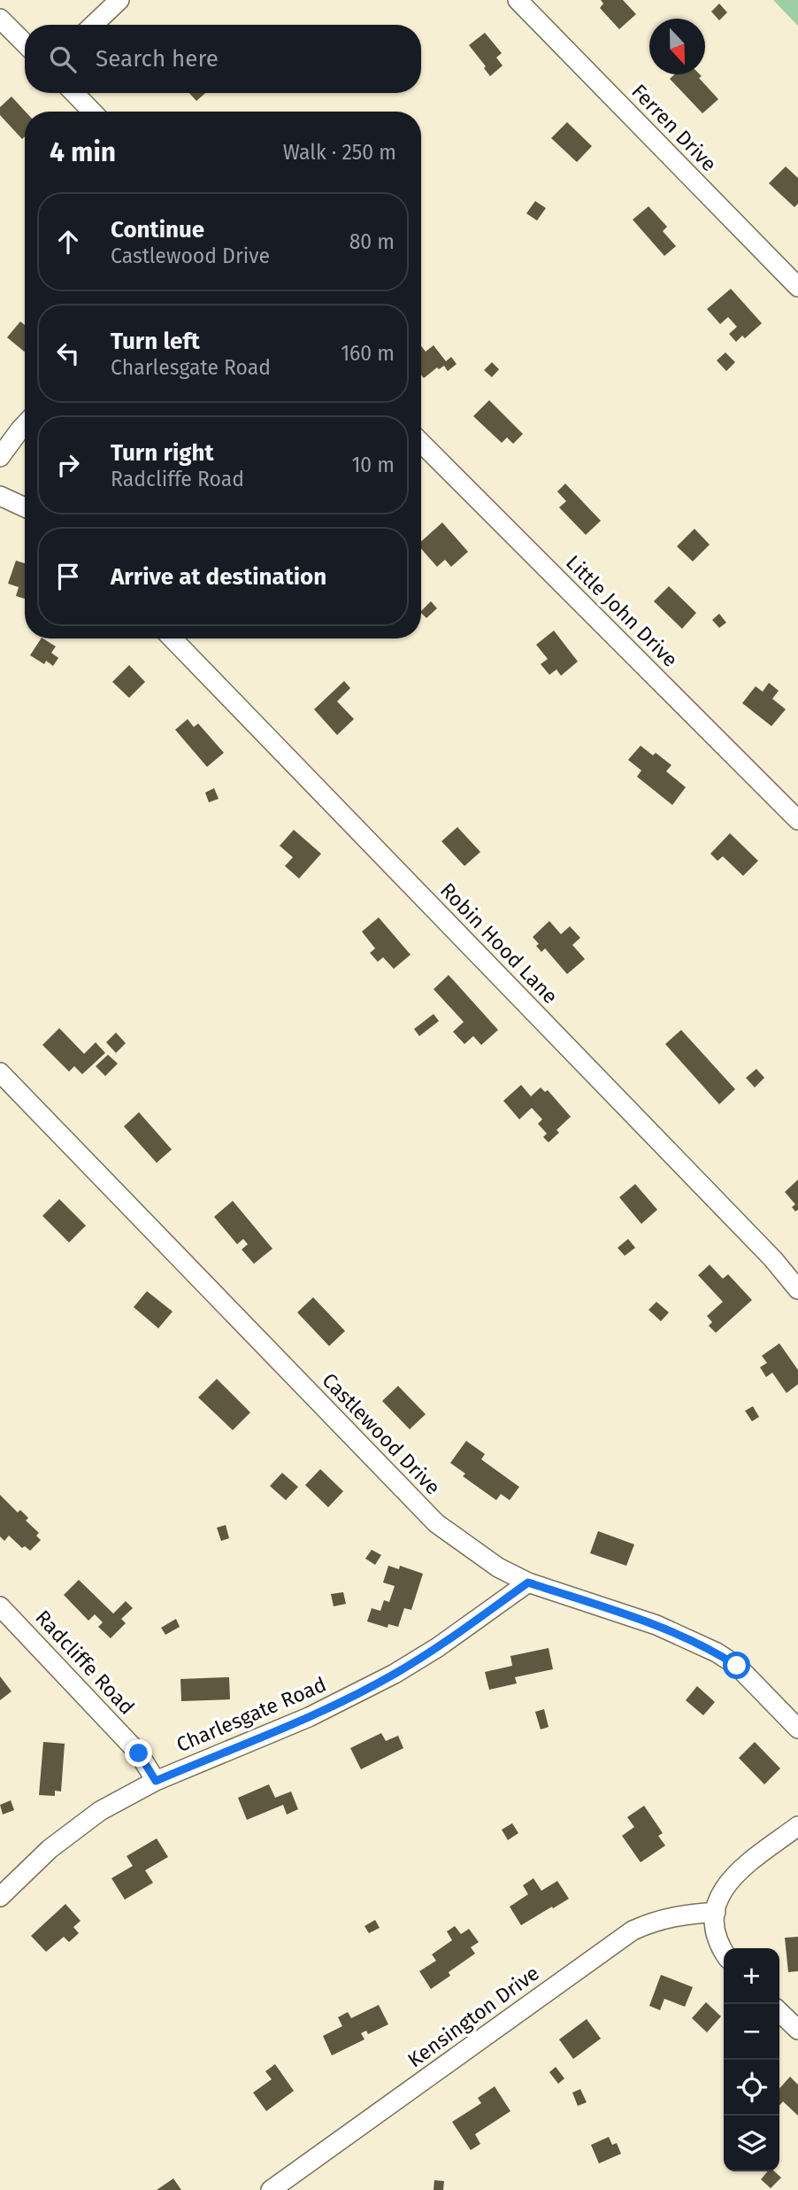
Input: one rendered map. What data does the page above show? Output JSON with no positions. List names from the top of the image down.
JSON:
{
  "streets": {
    "street": [
      "Ferren Drive",
      "Little John Drive",
      "Robin Hood Lane",
      "Castlewood Drive",
      "Radcliffe Road",
      "Charlesgate Road",
      "Kensington Drive"
    ]
  },
  "crossings": [
    ["Castlewood Drive", "Charlesgate Road"],
    ["Radcliffe Road", "Charlesgate Road"]
  ],
  "north": "bottom",
  "page": {
    "search": "Search here",
    "heading": ["4 min", "Walk · 250 m"],
    "list": [
      ["Continue", "Castlewood Drive", "80 m"],
      ["Turn left", "Charlesgate Road", "160 m"],
      ["Turn right", "Radcliffe Road", "10 m"],
      "Arrive at destination"
    ],
    "map_buttons": ["+", "−"]
  }
}
